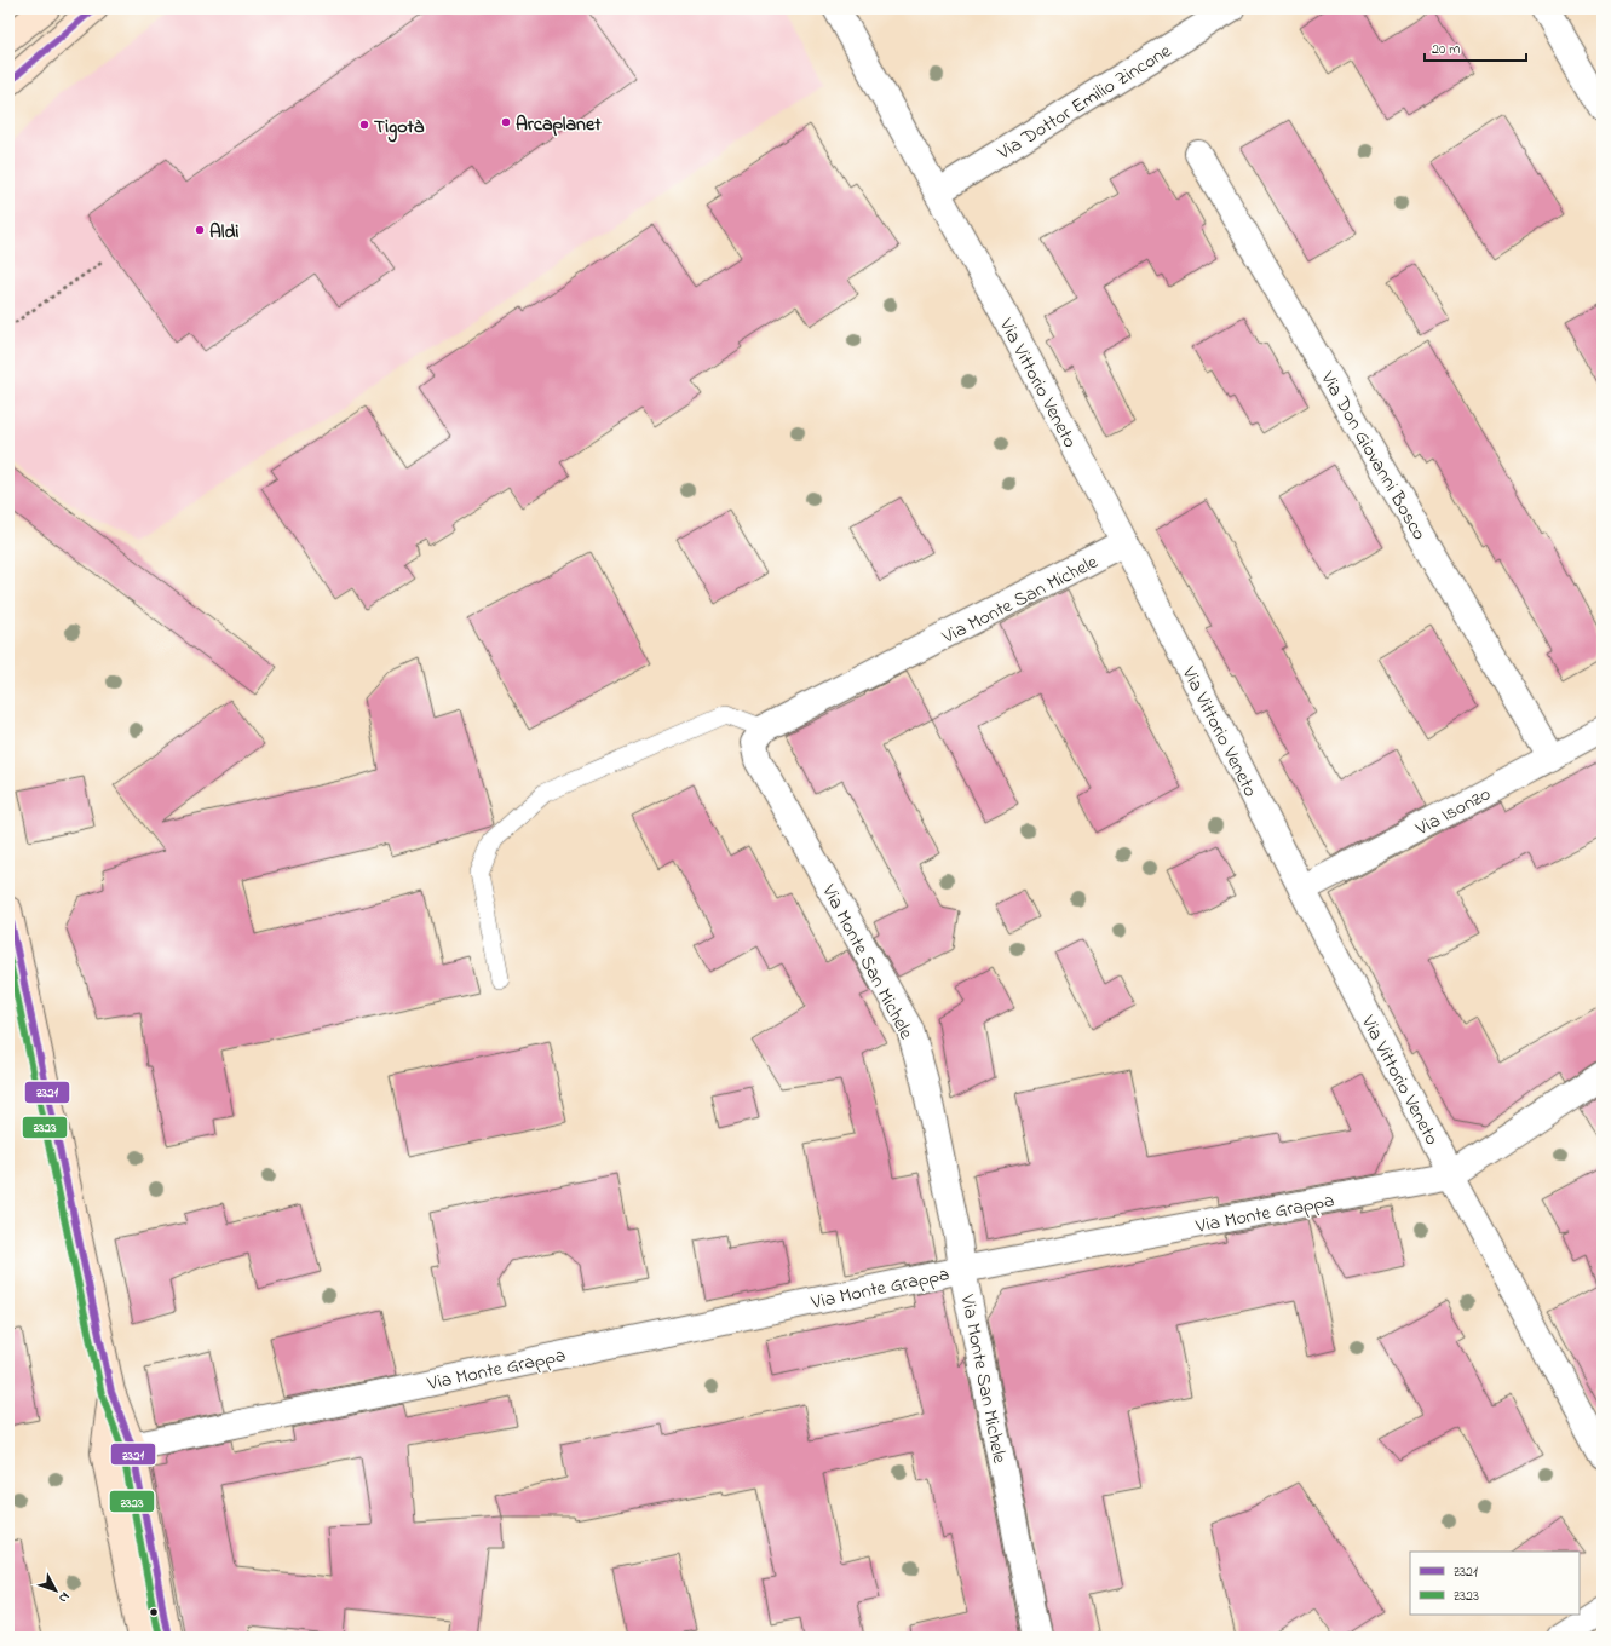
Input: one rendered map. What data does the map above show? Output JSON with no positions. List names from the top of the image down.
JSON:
{
  "streets": {
    "street": [
      "Via Dottor Emilio Zincone",
      "Via Vittorio Veneto",
      "Via Don Giovanni Bosco",
      "Via Monte San Michele",
      "Via Isonzo",
      "Via Monte Grappa"
    ]
  },
  "crossings": [
    ["Via Dottor Emilio Zincone", "Via Vittorio Veneto"],
    ["Via Vittorio Veneto", "Via Monte San Michele"],
    ["Via Vittorio Veneto", "Via Isonzo"],
    ["Via Vittorio Veneto", "Via Monte Grappa"],
    ["Via Don Giovanni Bosco", "Via Isonzo"],
    ["Via Monte San Michele", "Via Monte Grappa"]
  ],
  "places": ["Arcaplanet", "Tigotà", "Aldi"],
  "lines": ["transit line z321", "transit line z323"],
  "legend": ["z321", "z323"],
  "scale_bar": "20 m",
  "north": "bottom right"
}
